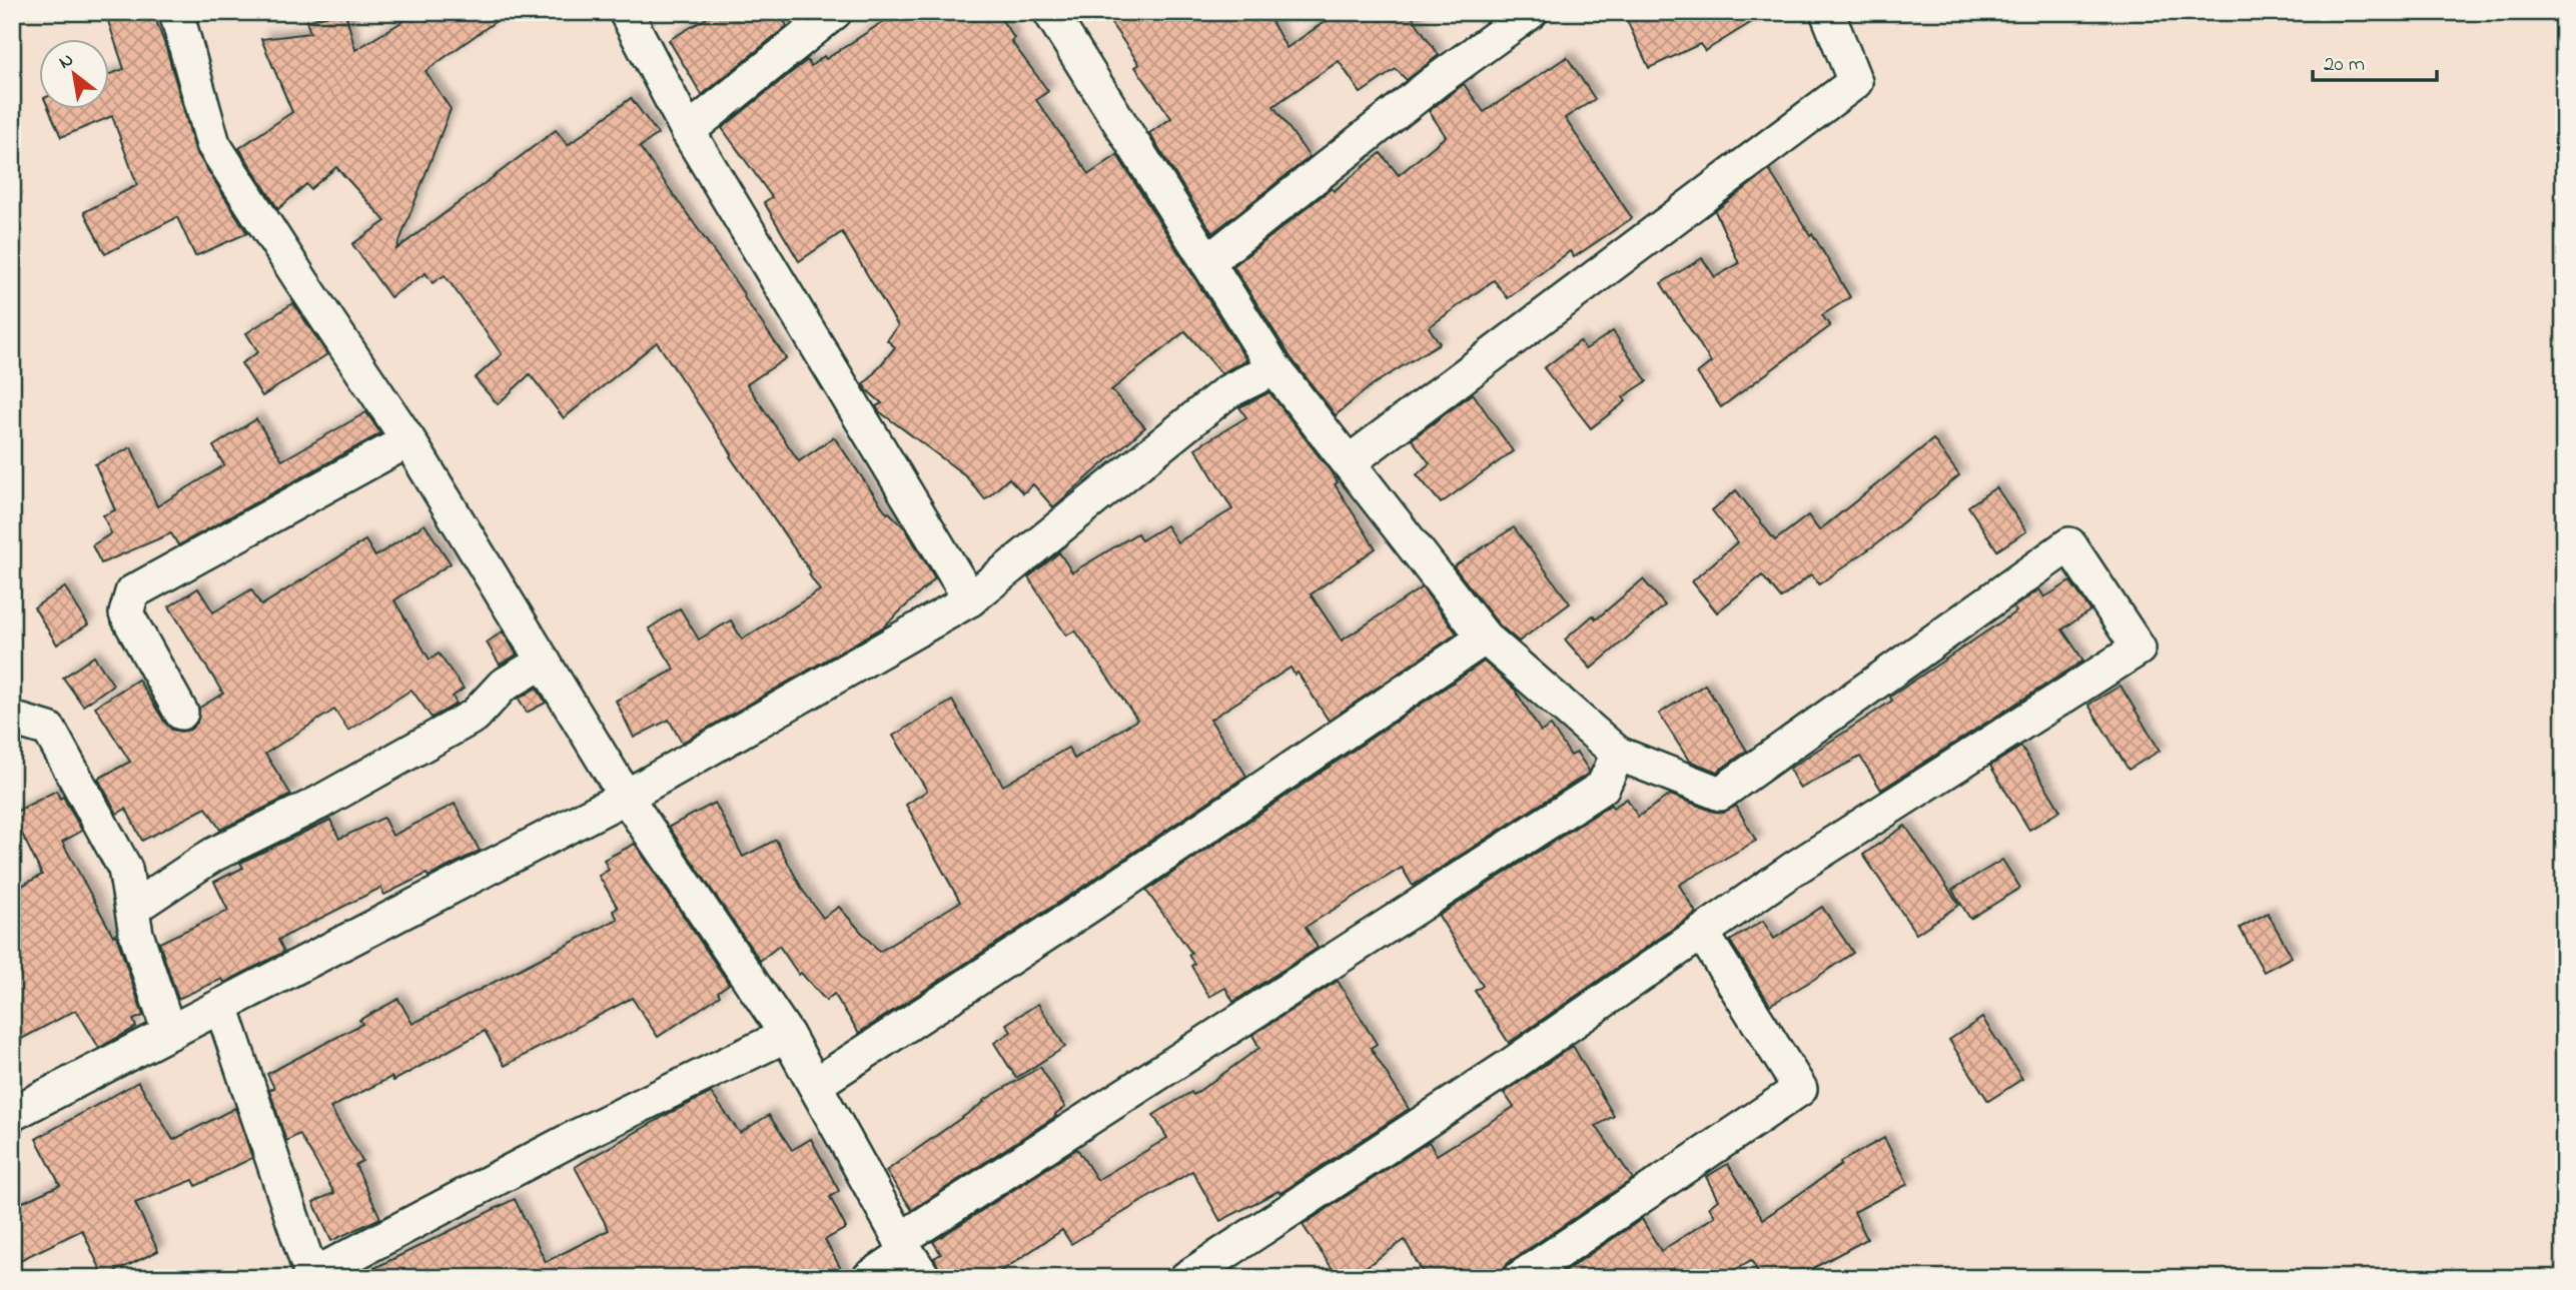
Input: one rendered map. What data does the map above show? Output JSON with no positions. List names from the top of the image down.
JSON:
{
  "scale_bar": "20 m",
  "north": "top left"
}
